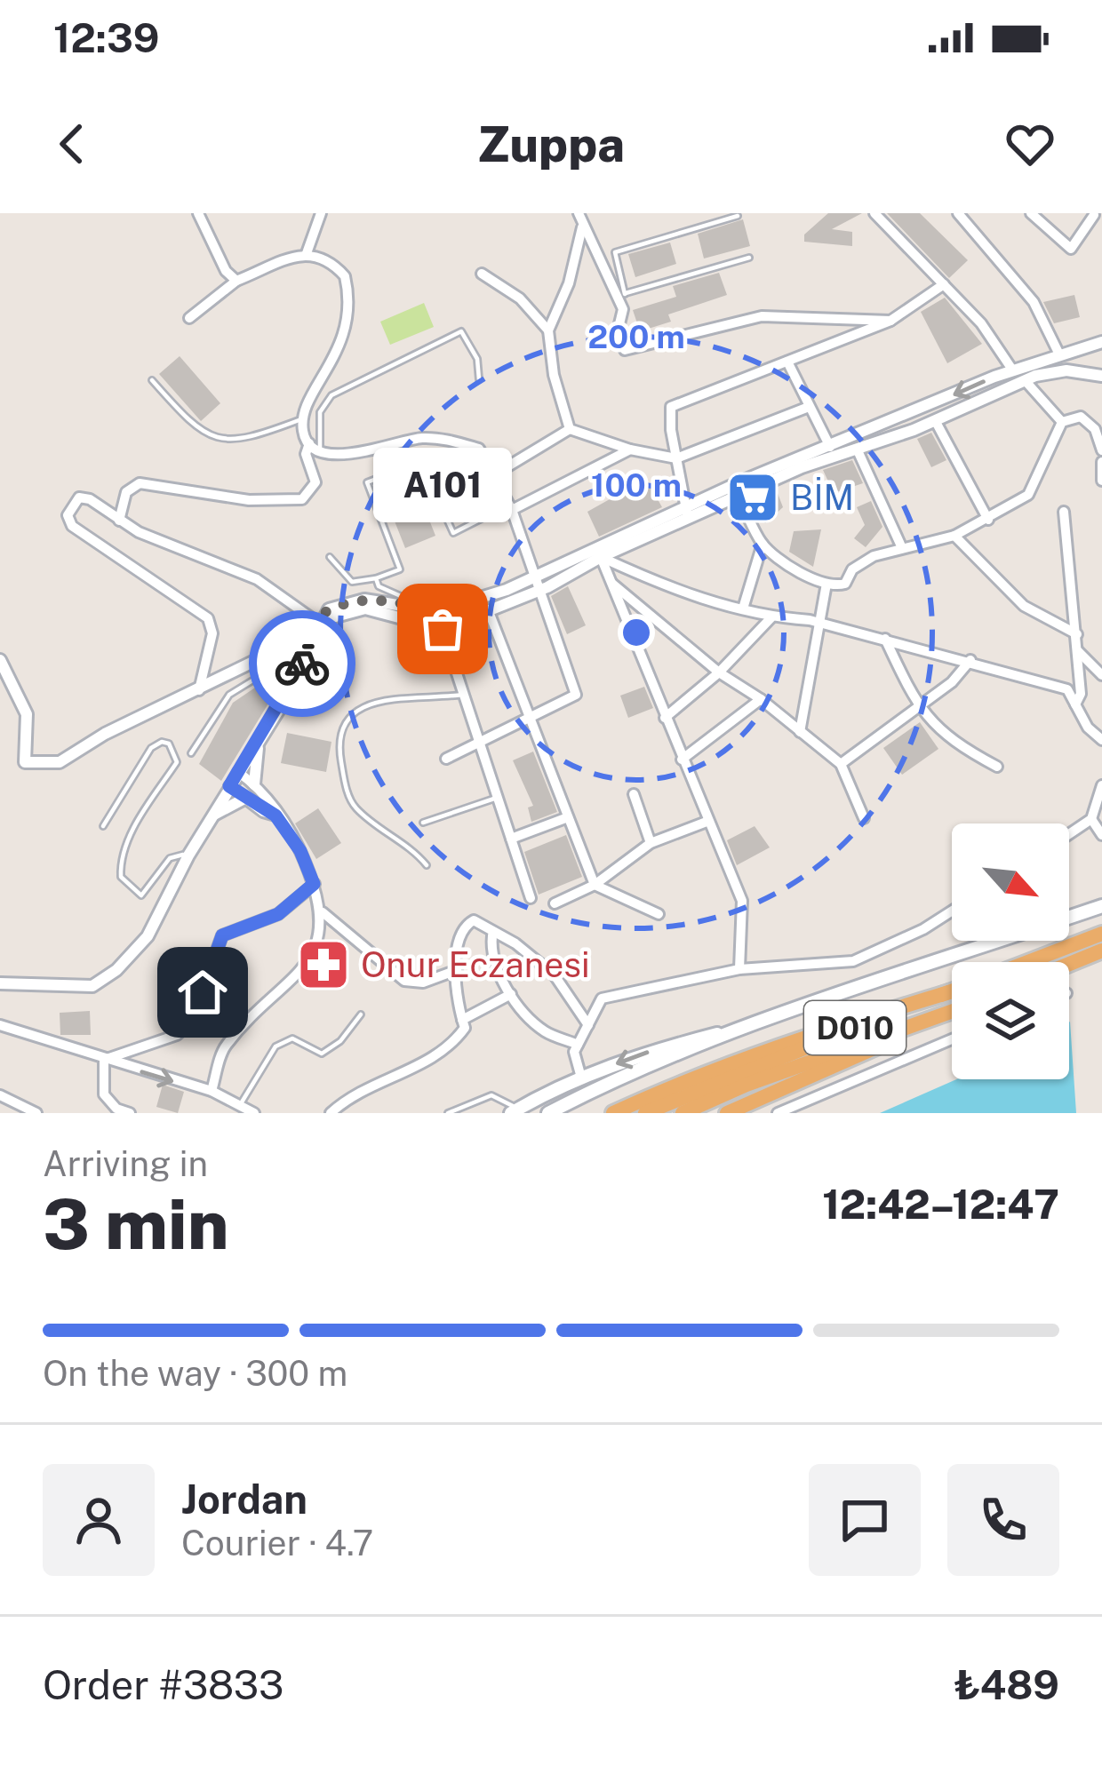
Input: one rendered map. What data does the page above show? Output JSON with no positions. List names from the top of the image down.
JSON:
{
  "streets": {
    "highway": ["D010"]
  },
  "places": {
    "supermarket": ["BİM"],
    "other": ["A101"],
    "pharmacy": ["Onur Eczanesi"]
  },
  "north": "bottom right",
  "page": {
    "status": "12:39",
    "header": "Zuppa",
    "bubble": "A101",
    "heading": ["3 min", "Arriving in", "12:42–12:47"],
    "panel": [
      "Jordan",
      "Courier · 4.7",
      "Order #3833",
      "₺489"
    ],
    "bar": "On the way · 300 m"
  },
  "rings": ["200 m", "100 m"]
}
